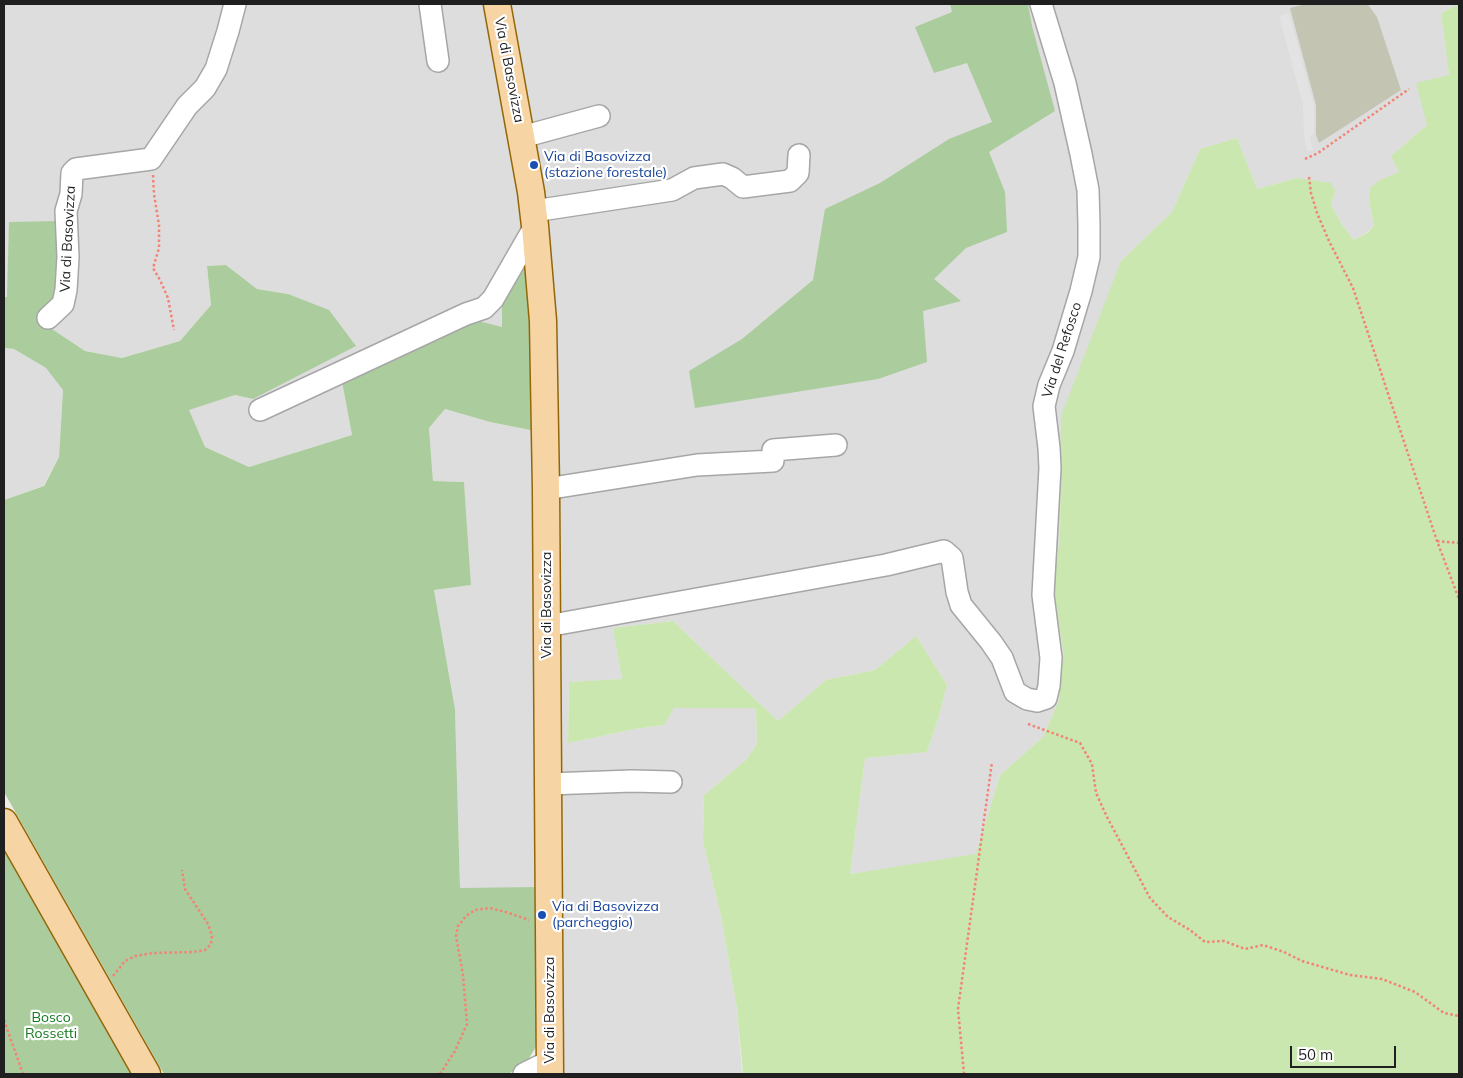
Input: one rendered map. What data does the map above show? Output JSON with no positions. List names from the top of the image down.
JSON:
{
  "streets": {
    "main road": ["Via di Basovizza"],
    "street": ["Via del Refosco"]
  },
  "crossings": [
    ["Via di Basovizza", "Via del Refosco"]
  ],
  "parks": ["Bosco Rossetti"],
  "places": ["Via di Basovizza (stazione forestale)", "Via di Basovizza (parcheggio)"],
  "scale_bar": "50 m"
}
